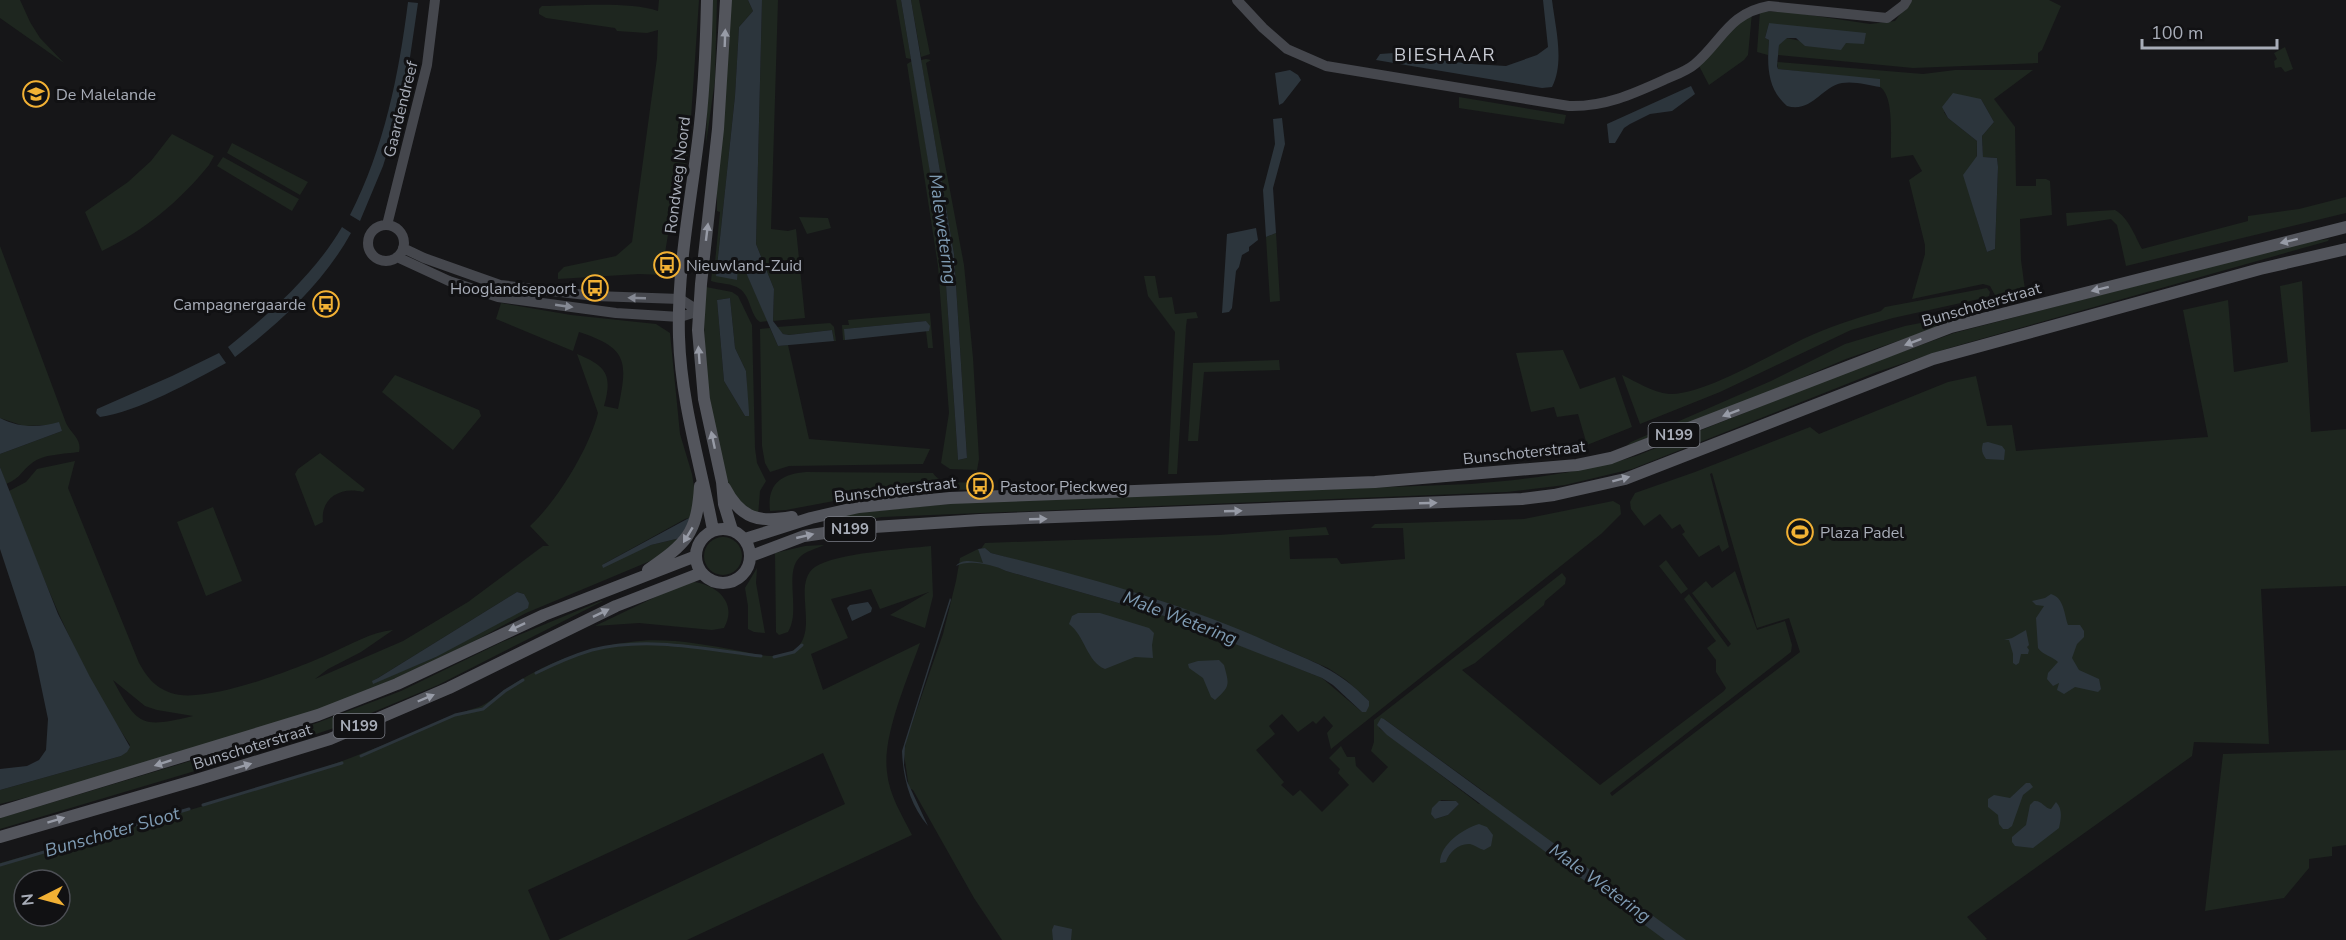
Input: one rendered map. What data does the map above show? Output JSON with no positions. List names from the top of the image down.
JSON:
{
  "streets": {
    "main road": ["Rondweg Noord", "Bunschoterstraat", "N199"],
    "street": ["Gaardendreef"]
  },
  "crossings": [
    ["Rondweg Noord", "Bunschoterstraat"]
  ],
  "districts": ["BIESHAAR"],
  "water": ["Malewetering", "Male Wetering", "Bunschoter Sloot"],
  "places": {
    "school or university": ["De Malelande"],
    "bus stop": [
      "Nieuwland-Zuid",
      "Hooglandsepoort",
      "Campagnergaarde",
      "Pastoor Pieckweg"
    ],
    "sports": ["Plaza Padel"]
  },
  "scale_bar": "100 m",
  "north": "left"
}
